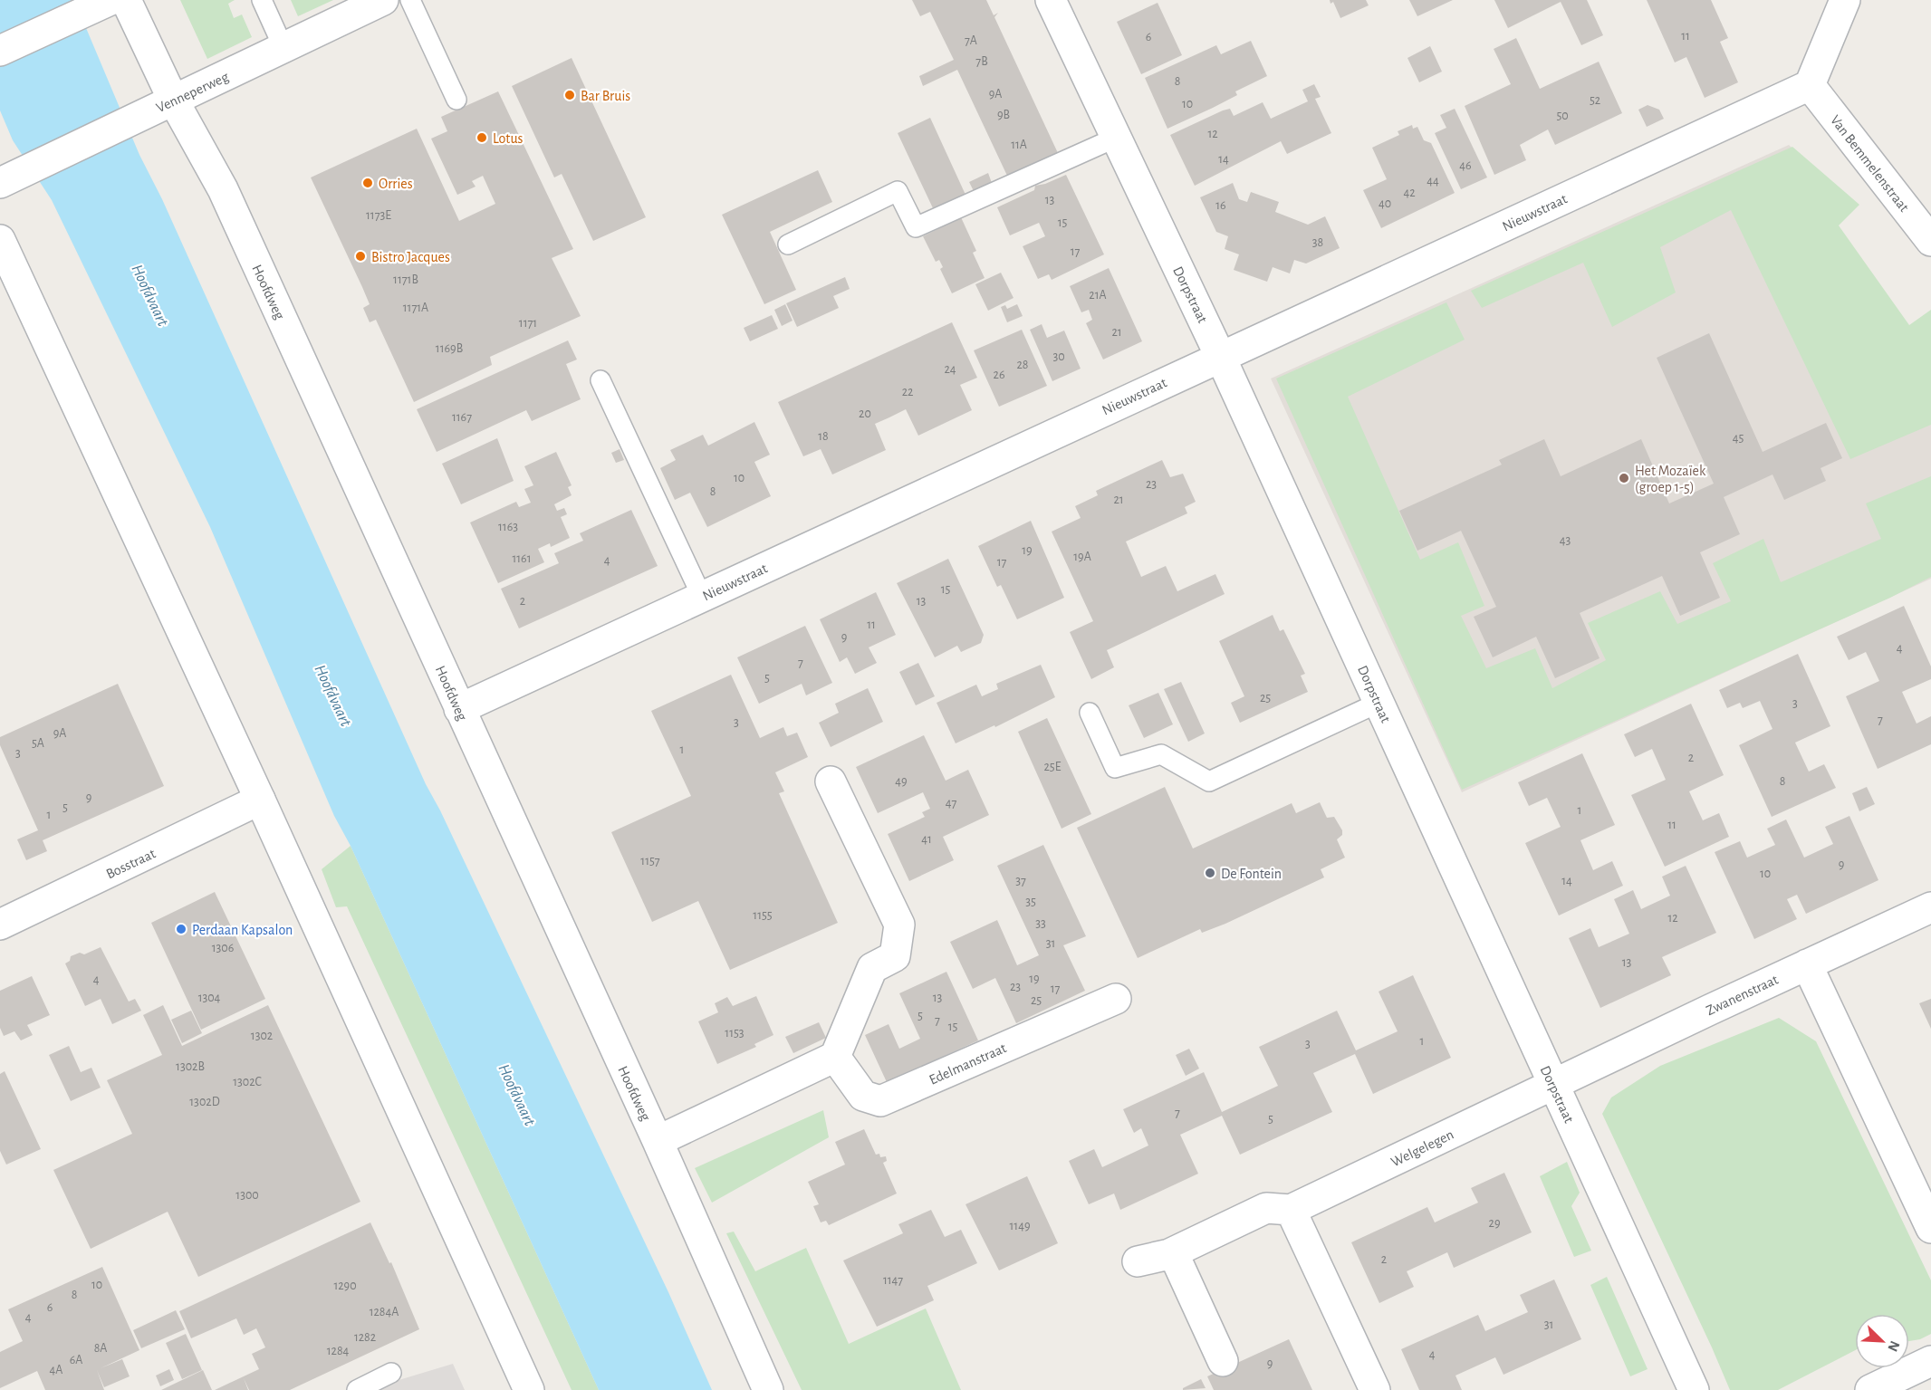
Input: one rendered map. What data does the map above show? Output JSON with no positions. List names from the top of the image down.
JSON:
{
  "streets": {
    "street": [
      "Venneperweg",
      "Van Bemmelenstraat",
      "Nieuwstraat",
      "Hoofdweg",
      "Dorpstraat",
      "Bosstraat",
      "Zwanenstraat",
      "Edelmanstraat",
      "Welgelegen"
    ]
  },
  "crossings": [
    ["Venneperweg", "Hoofdweg"],
    ["Van Bemmelenstraat", "Nieuwstraat"],
    ["Nieuwstraat", "Hoofdweg"],
    ["Nieuwstraat", "Dorpstraat"],
    ["Dorpstraat", "Zwanenstraat"],
    ["Dorpstraat", "Welgelegen"],
    ["Zwanenstraat", "Welgelegen"]
  ],
  "water": ["Hoofdvaart"],
  "places": [
    "Bar Bruis",
    "Lotus",
    "Orries",
    "Bistro Jacques",
    "Het Mozaïek (groep 1-5)",
    "De Fontein",
    "Perdaan Kapsalon"
  ],
  "house_numbers": [
    "11",
    "6",
    "7A",
    "7B",
    "8",
    "9A",
    "52",
    "10",
    "9B",
    "50",
    "12",
    "11A",
    "14",
    "46",
    "44",
    "42",
    "13",
    "40",
    "16",
    "1173E",
    "15",
    "38",
    "17",
    "1171B",
    "21A",
    "1171A",
    "1171",
    "21",
    "1169B",
    "30",
    "28",
    "24",
    "26",
    "22",
    "20",
    "1167",
    "18",
    "45",
    "10",
    "23",
    "8",
    "21",
    "1163",
    "43",
    "19",
    "19A",
    "1161",
    "4",
    "17",
    "15",
    "2",
    "13",
    "11",
    "9",
    "4",
    "7",
    "5",
    "25",
    "3",
    "7",
    "3",
    "9A",
    "5A",
    "1",
    "3",
    "2",
    "25E",
    "49",
    "8",
    "9",
    "47",
    "5",
    "1",
    "1",
    "11",
    "41",
    "1157",
    "9",
    "10",
    "37",
    "14",
    "35",
    "1155",
    "12",
    "33",
    "31",
    "1306",
    "13",
    "19",
    "4",
    "23",
    "17",
    "1304",
    "13",
    "25",
    "5",
    "7",
    "15",
    "1153",
    "1302",
    "1",
    "3",
    "1302B",
    "1302C",
    "1302D",
    "7",
    "5",
    "1300",
    "29",
    "1149",
    "2",
    "1147",
    "10",
    "1290",
    "8",
    "6",
    "1284A",
    "4",
    "31",
    "1282",
    "8A",
    "1284",
    "4",
    "6A",
    "9",
    "4A"
  ],
  "north": "bottom right"
}
